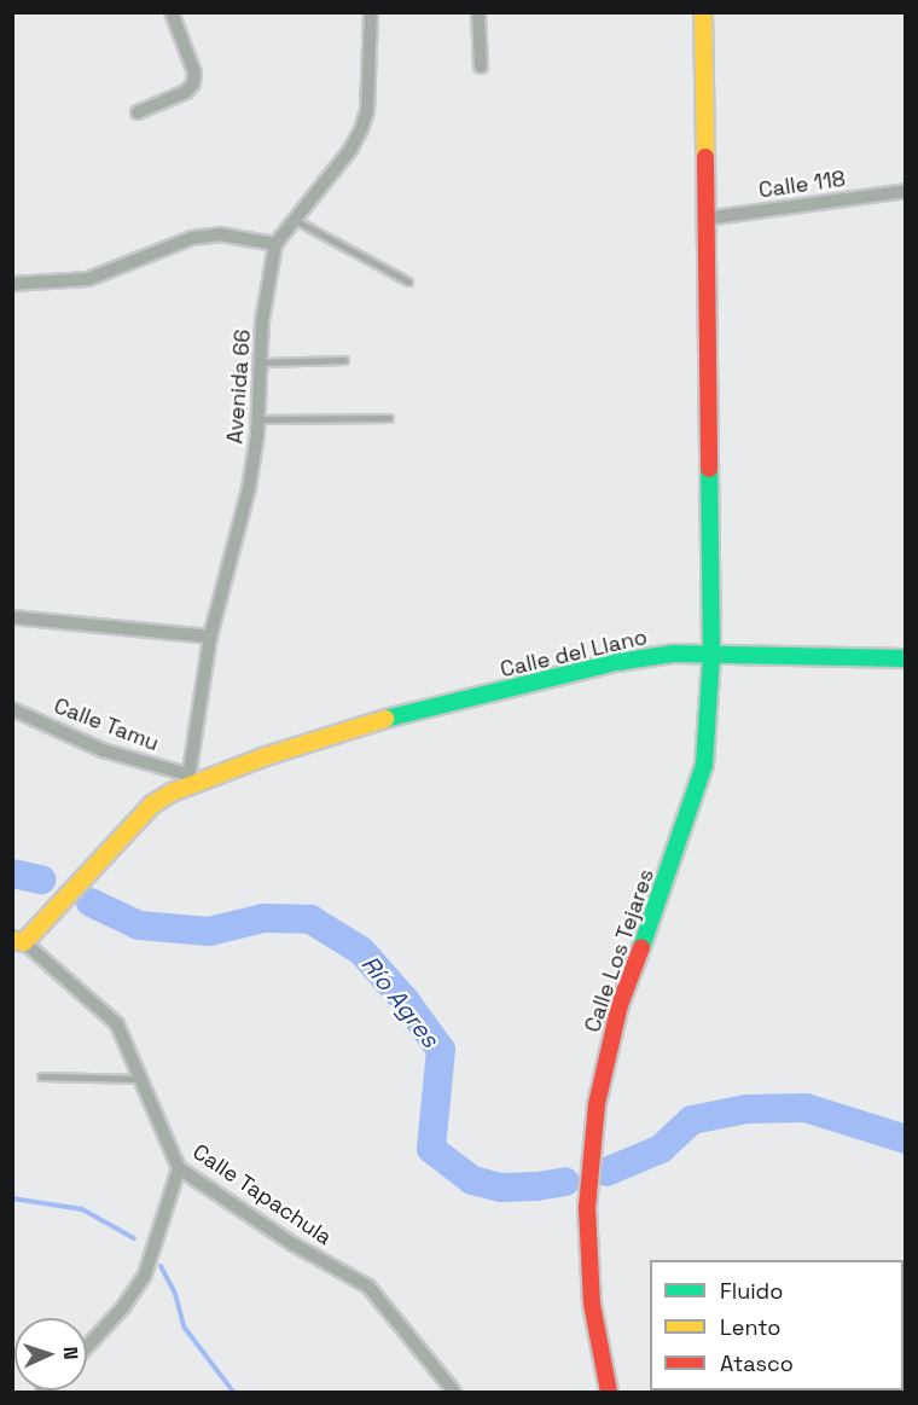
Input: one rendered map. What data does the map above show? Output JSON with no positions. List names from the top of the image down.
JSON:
{
  "streets": {
    "main road": ["Calle del Llano", "Calle Los Tejares"],
    "street": [
      "Calle 118",
      "Avenida 66",
      "Calle Tamu",
      "Calle Tapachula"
    ]
  },
  "crossings": [
    ["Avenida 66", "Calle del Llano"],
    ["Avenida 66", "Calle Tamu"],
    ["Calle del Llano", "Calle Tamu"],
    ["Calle del Llano", "Calle Los Tejares"],
    ["Calle del Llano", "Calle Tapachula"]
  ],
  "water": ["Río Agres"],
  "legend": ["Fluido", "Lento", "Atasco"],
  "north": "right"
}
